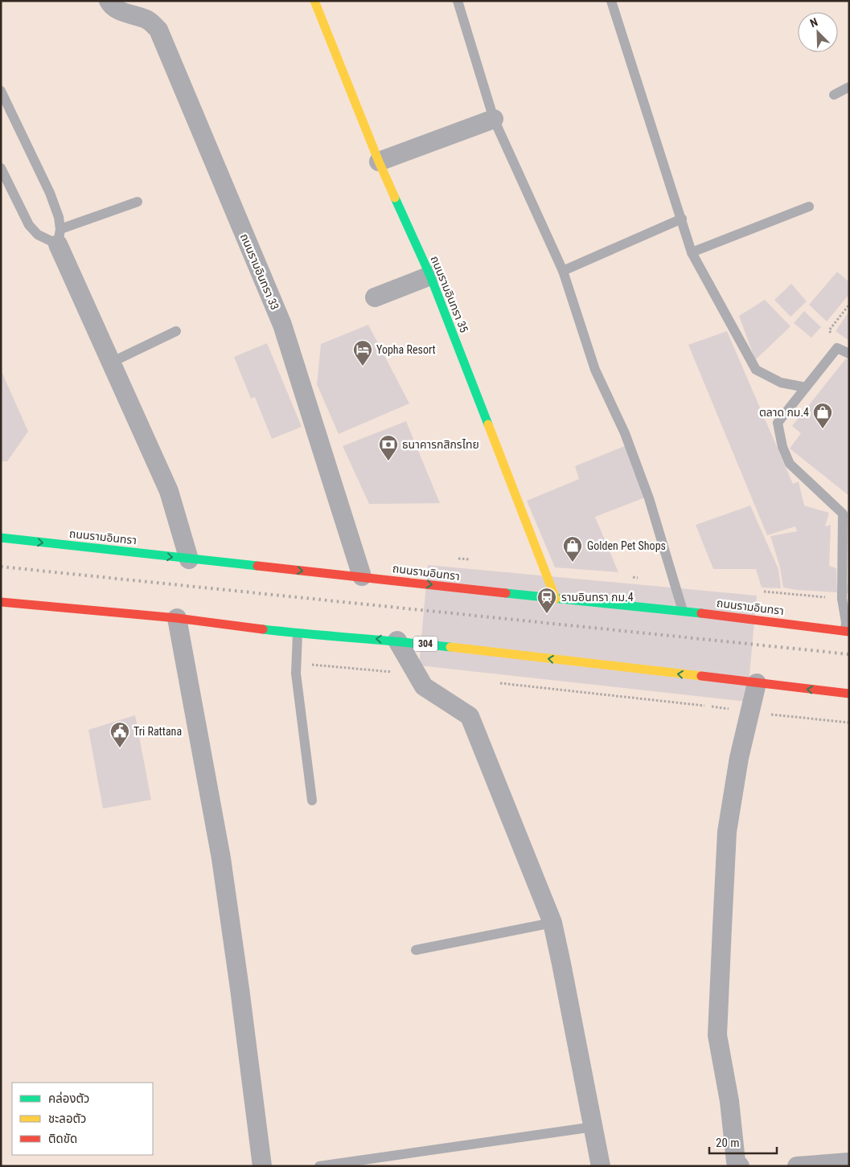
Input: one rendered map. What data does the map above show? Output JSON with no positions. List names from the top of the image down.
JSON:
{
  "streets": {
    "main road": ["ถนนรามอินทรา 35", "ถนนรามอินทรา", "304"],
    "street": ["ถนนรามอินทรา 33"]
  },
  "crossings": [
    ["ถนนรามอินทรา 33", "ถนนรามอินทรา"],
    ["ถนนรามอินทรา 35", "ถนนรามอินทรา"]
  ],
  "places": {
    "hotel": ["Yopha Resort"],
    "shop": ["ตลาด กม.4", "Golden Pet Shops"],
    "bank": ["ธนาคารกสิกรไทย"],
    "station": ["รามอินทรา กม.4"],
    "public building": ["Tri Rattana"]
  },
  "legend": ["คล่องตัว", "ชะลอตัว", "ติดขัด"],
  "scale_bar": "20 m",
  "north": "top left"
}
